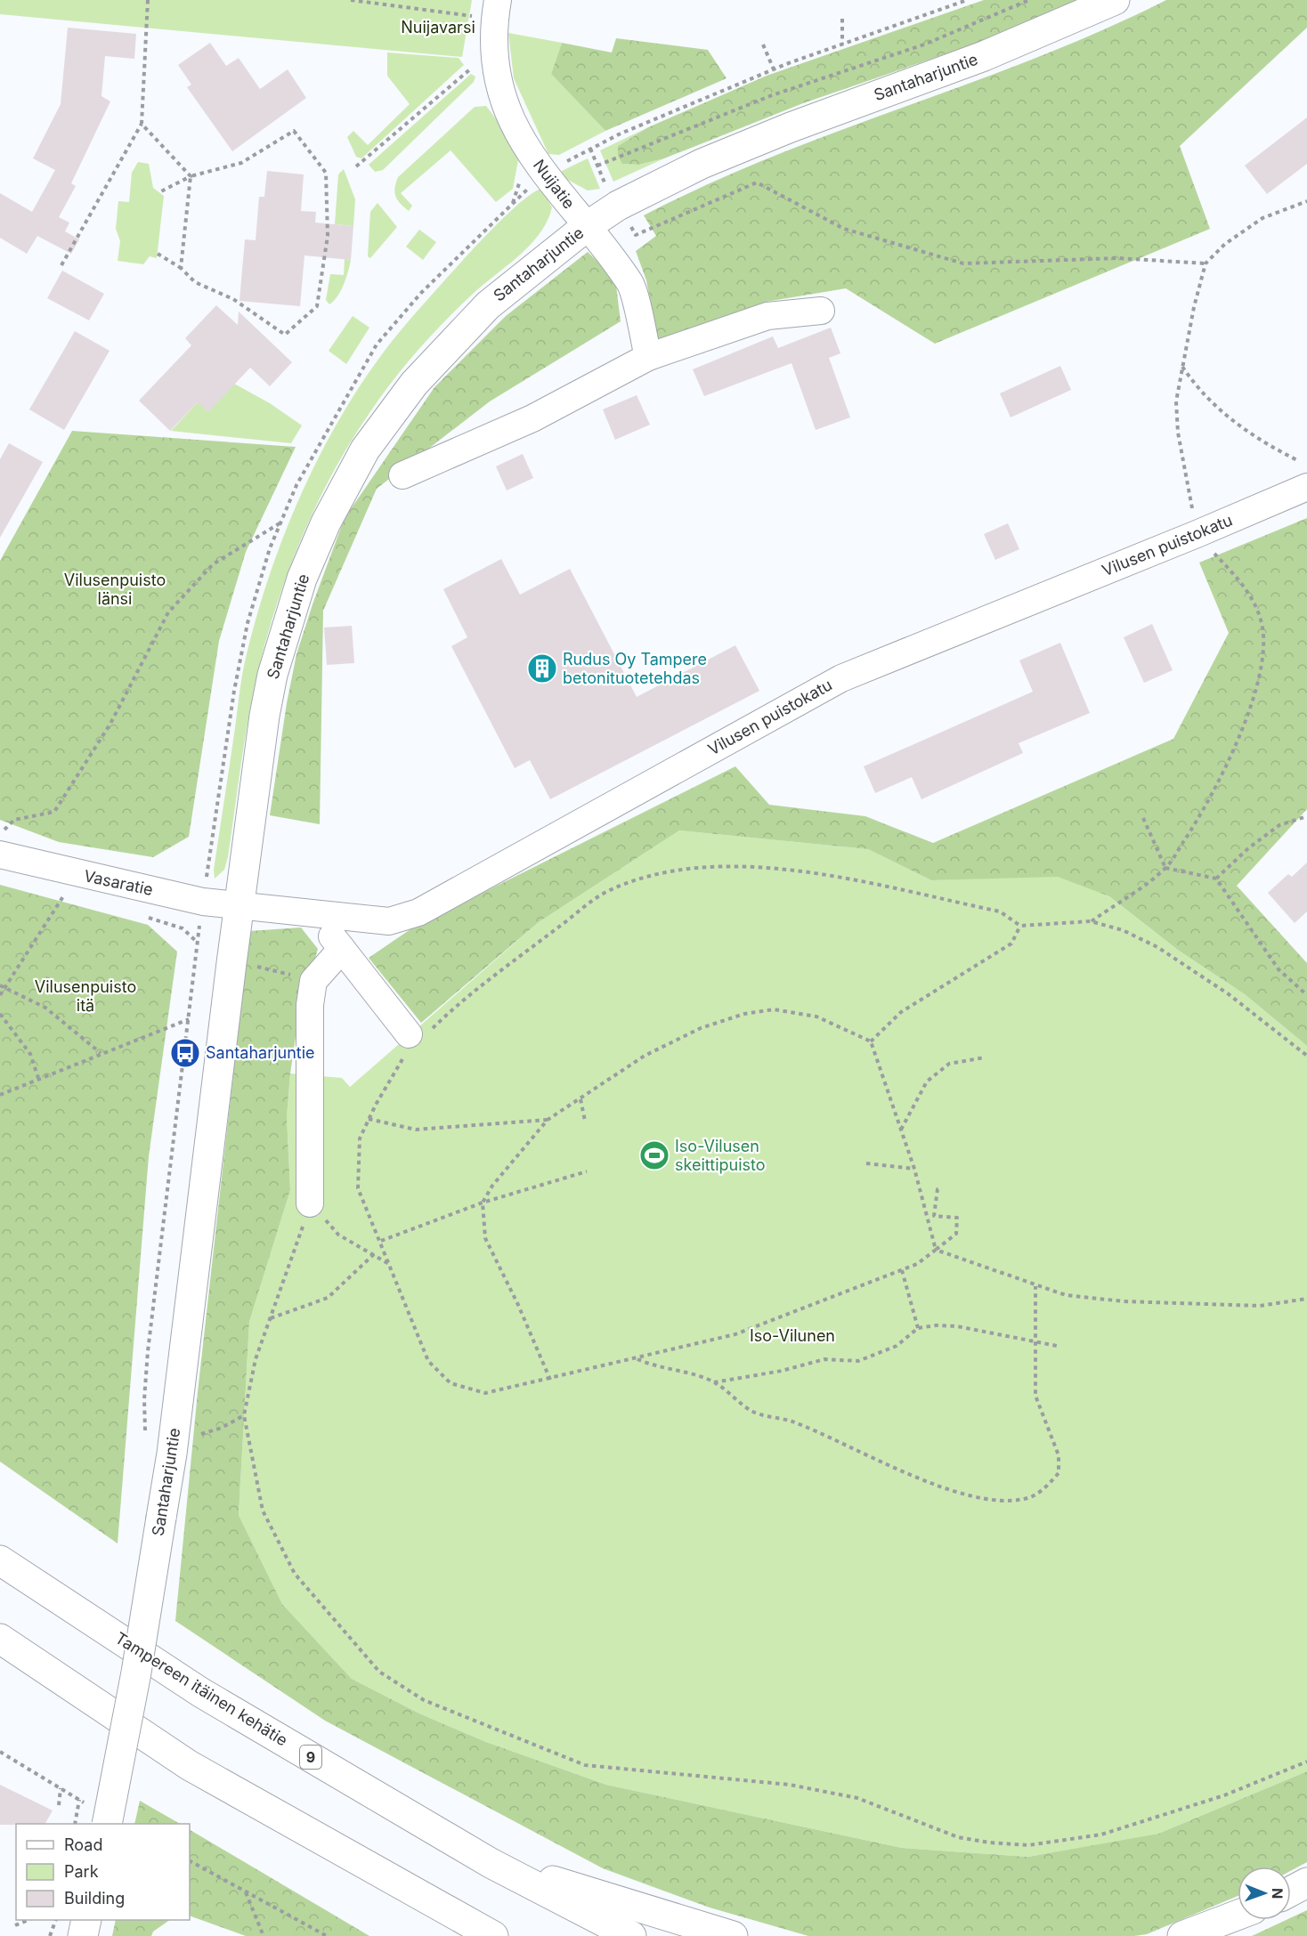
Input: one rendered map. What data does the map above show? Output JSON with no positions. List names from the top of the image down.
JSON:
{
  "streets": {
    "main road": ["Santaharjuntie", "Tampereen itäinen kehätie", "9"],
    "street": ["Nuijatie", "Vilusen puistokatu", "Vasaratie"]
  },
  "crossings": [
    ["Santaharjuntie", "Nuijatie"],
    ["Santaharjuntie", "Vilusen puistokatu"],
    ["Santaharjuntie", "Vasaratie"],
    ["Vilusen puistokatu", "Vasaratie"]
  ],
  "parks": [
    "Nuijavarsi",
    "Vilusenpuisto länsi",
    "Vilusenpuisto itä",
    "Iso-Vilunen"
  ],
  "places": {
    "building": ["Rudus Oy Tampere betonituotetehdas"],
    "bus stop": ["Santaharjuntie"],
    "sports": ["Iso-Vilusen skeittipuisto"]
  },
  "legend": ["Road", "Park", "Building"],
  "north": "right"
}
